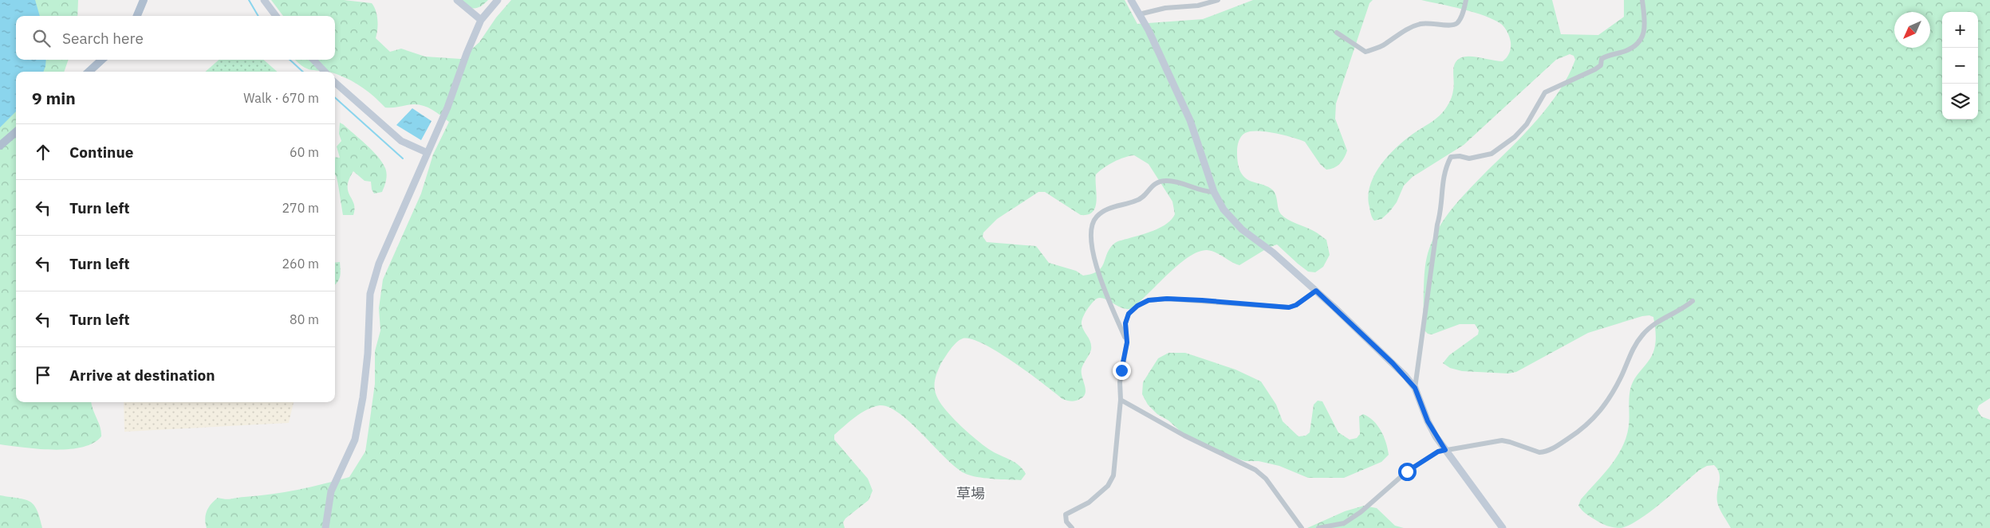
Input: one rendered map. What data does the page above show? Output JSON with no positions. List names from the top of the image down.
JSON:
{
  "districts": ["草場"],
  "north": "bottom left",
  "page": {
    "map_buttons": ["+", "−"],
    "search": "Search here",
    "heading": ["9 min", "Walk · 670 m"],
    "list": [
      ["Continue", "60 m"],
      ["Turn left", "270 m"],
      ["Turn left", "260 m"],
      ["Turn left", "80 m"],
      "Arrive at destination"
    ]
  }
}
